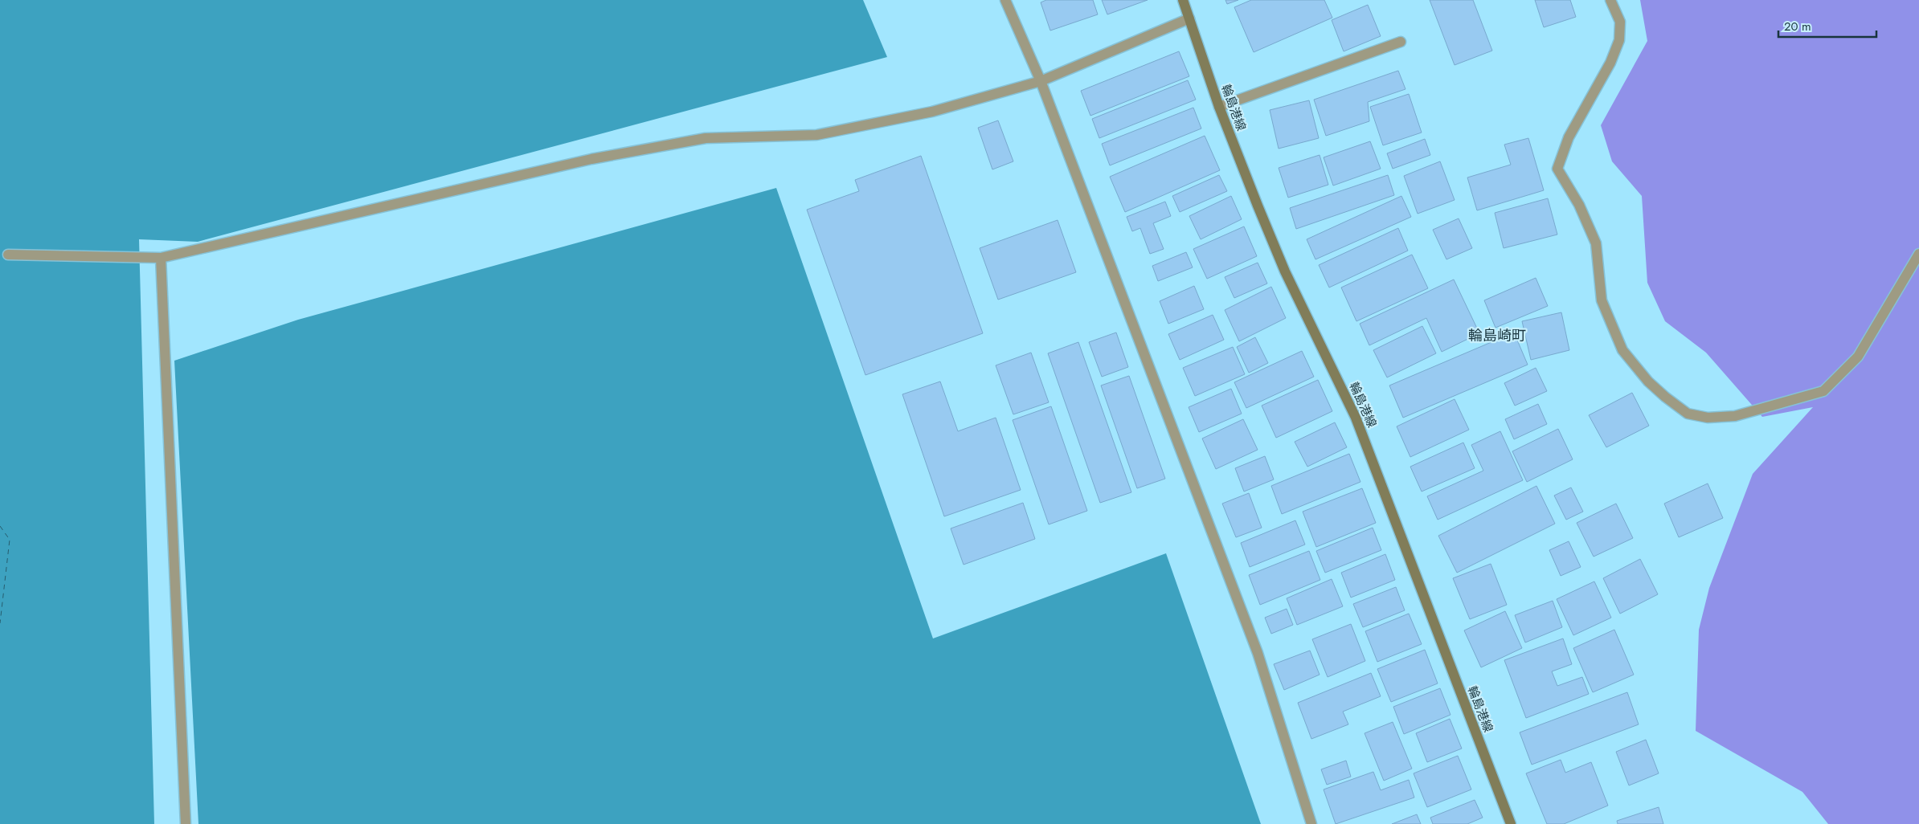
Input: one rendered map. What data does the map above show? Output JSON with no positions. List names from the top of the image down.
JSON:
{
  "streets": {
    "main road": ["輪島港線"]
  },
  "districts": ["輪島崎町"],
  "scale_bar": "20 m"
}
